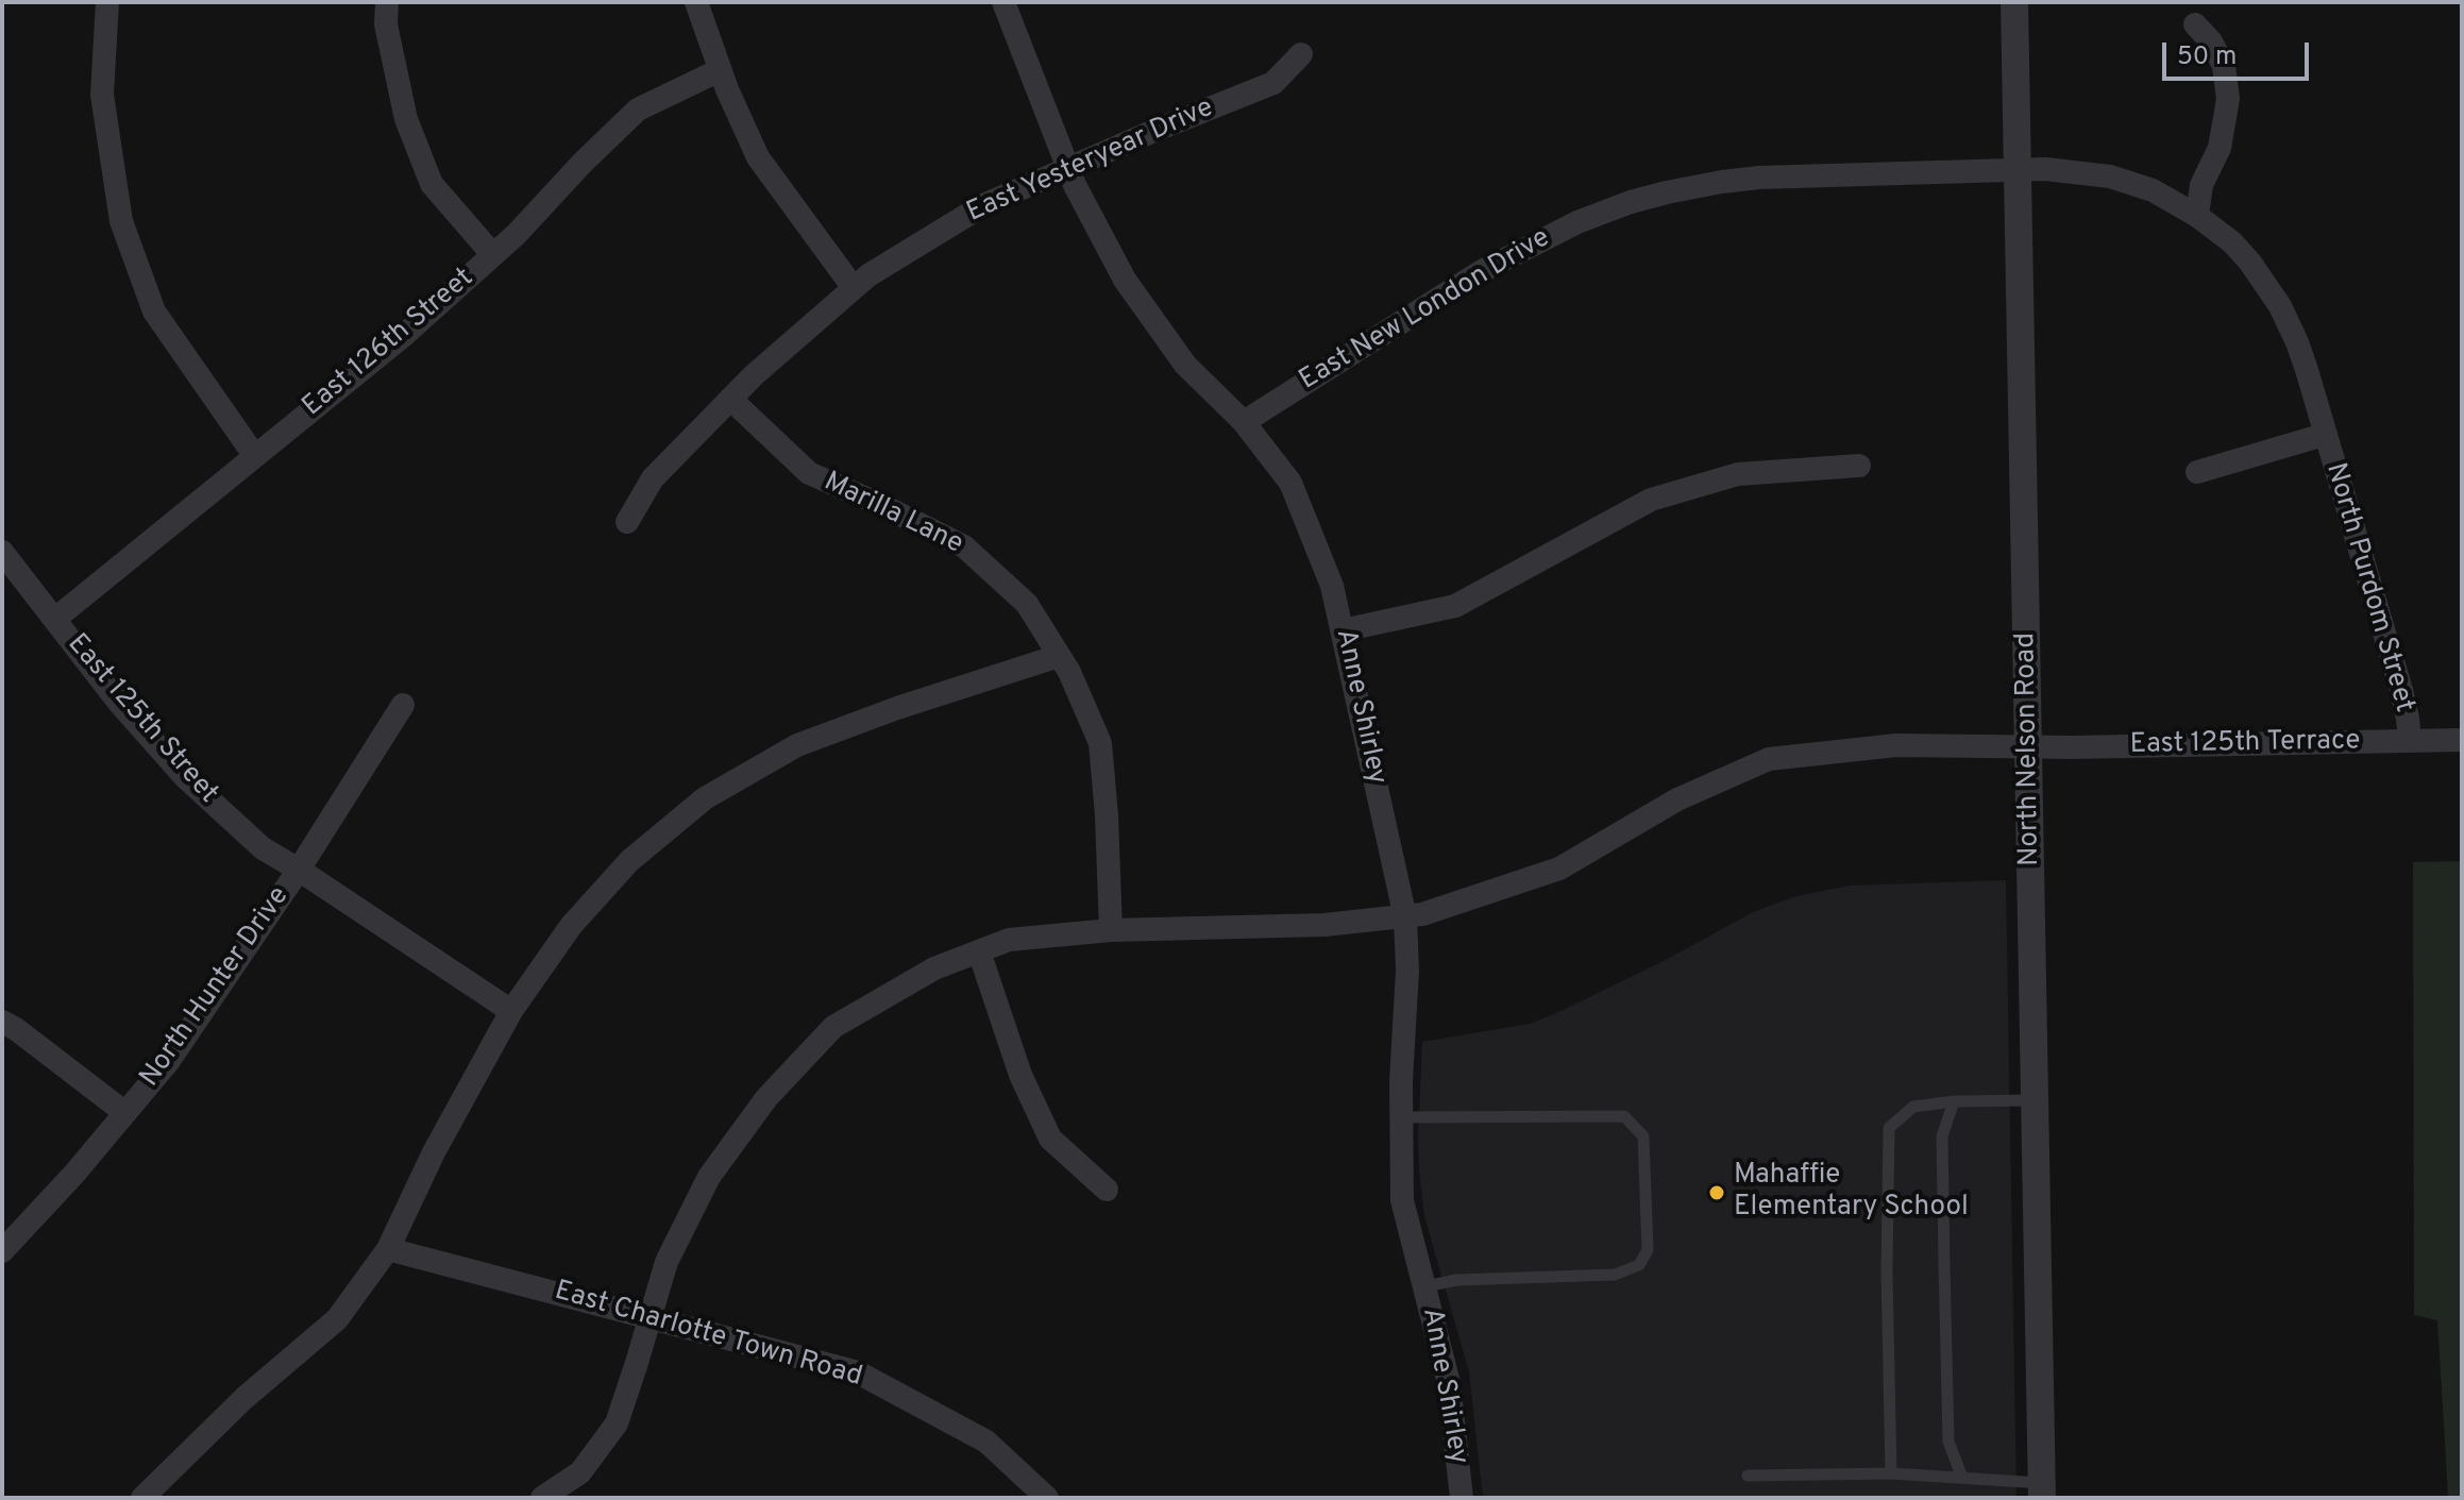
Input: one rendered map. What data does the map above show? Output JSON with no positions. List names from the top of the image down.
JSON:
{
  "streets": {
    "street": [
      "East Yesteryear Drive",
      "East New London Drive",
      "East 126th Street",
      "Marilla Lane",
      "North Purdom Street",
      "Anne Shirley",
      "East 125th Street",
      "East 125th Terrace",
      "North Nelson Road",
      "North Hunter Drive",
      "East Charlotte Town Road"
    ]
  },
  "crossings": [
    ["East Yesteryear Drive", "Marilla Lane"],
    ["East Yesteryear Drive", "Anne Shirley"],
    ["East New London Drive", "North Purdom Street"],
    ["East New London Drive", "Anne Shirley"],
    ["East New London Drive", "North Nelson Road"],
    ["East 126th Street", "East 125th Street"],
    ["Marilla Lane", "East 125th Terrace"],
    ["North Purdom Street", "East 125th Terrace"],
    ["North Purdom Street", "North Nelson Road"],
    ["Anne Shirley", "East 125th Terrace"],
    ["East 125th Street", "North Hunter Drive"],
    ["East 125th Terrace", "North Nelson Road"],
    ["East 125th Terrace", "East Charlotte Town Road"]
  ],
  "places": ["Mahaffie Elementary School"],
  "scale_bar": "50 m"
}
